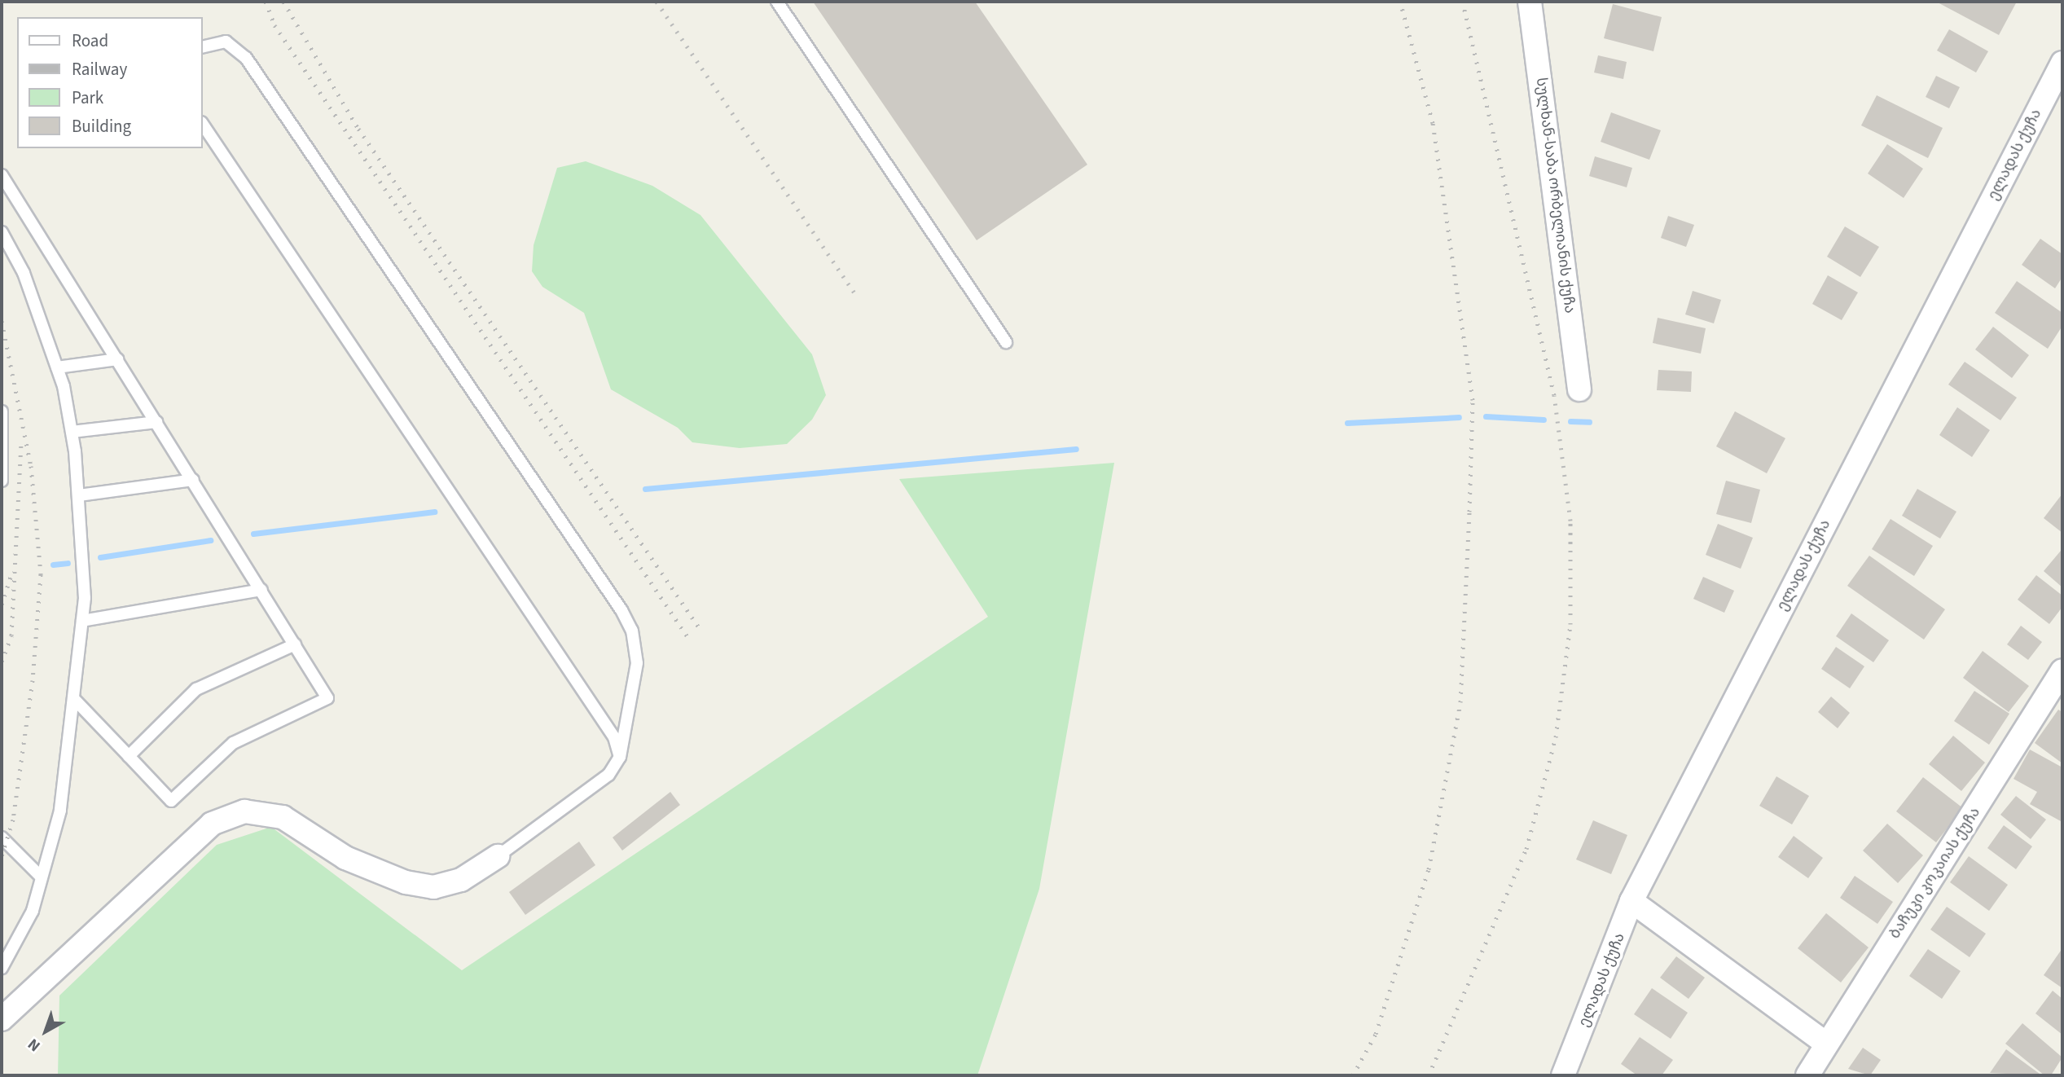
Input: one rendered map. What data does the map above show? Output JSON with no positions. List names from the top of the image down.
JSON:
{
  "streets": {
    "street": ["ელადას ქუჩა", "სულხან-საბა ორბელიანის ქუჩა", "ბაჩუკი კოკაიას ქუჩა"]
  },
  "legend": [
    "Road",
    "Railway",
    "Park",
    "Building"
  ],
  "north": "bottom left"
}
